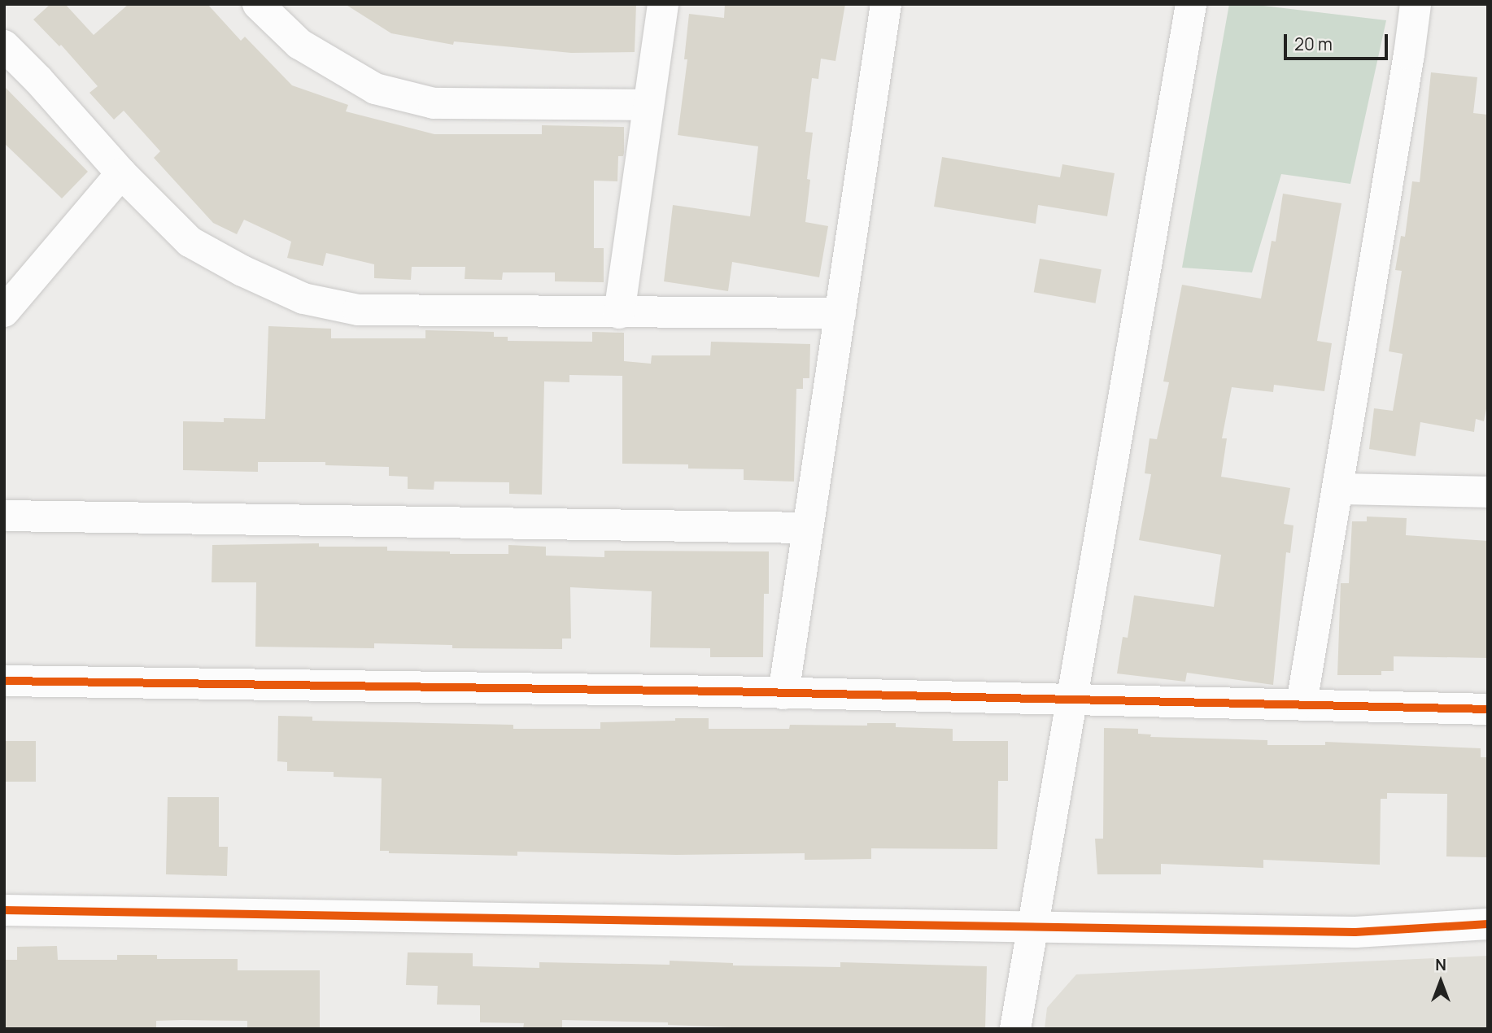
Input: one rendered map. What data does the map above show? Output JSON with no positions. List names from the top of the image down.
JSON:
{
  "scale_bar": "20 m",
  "north": "top"
}
